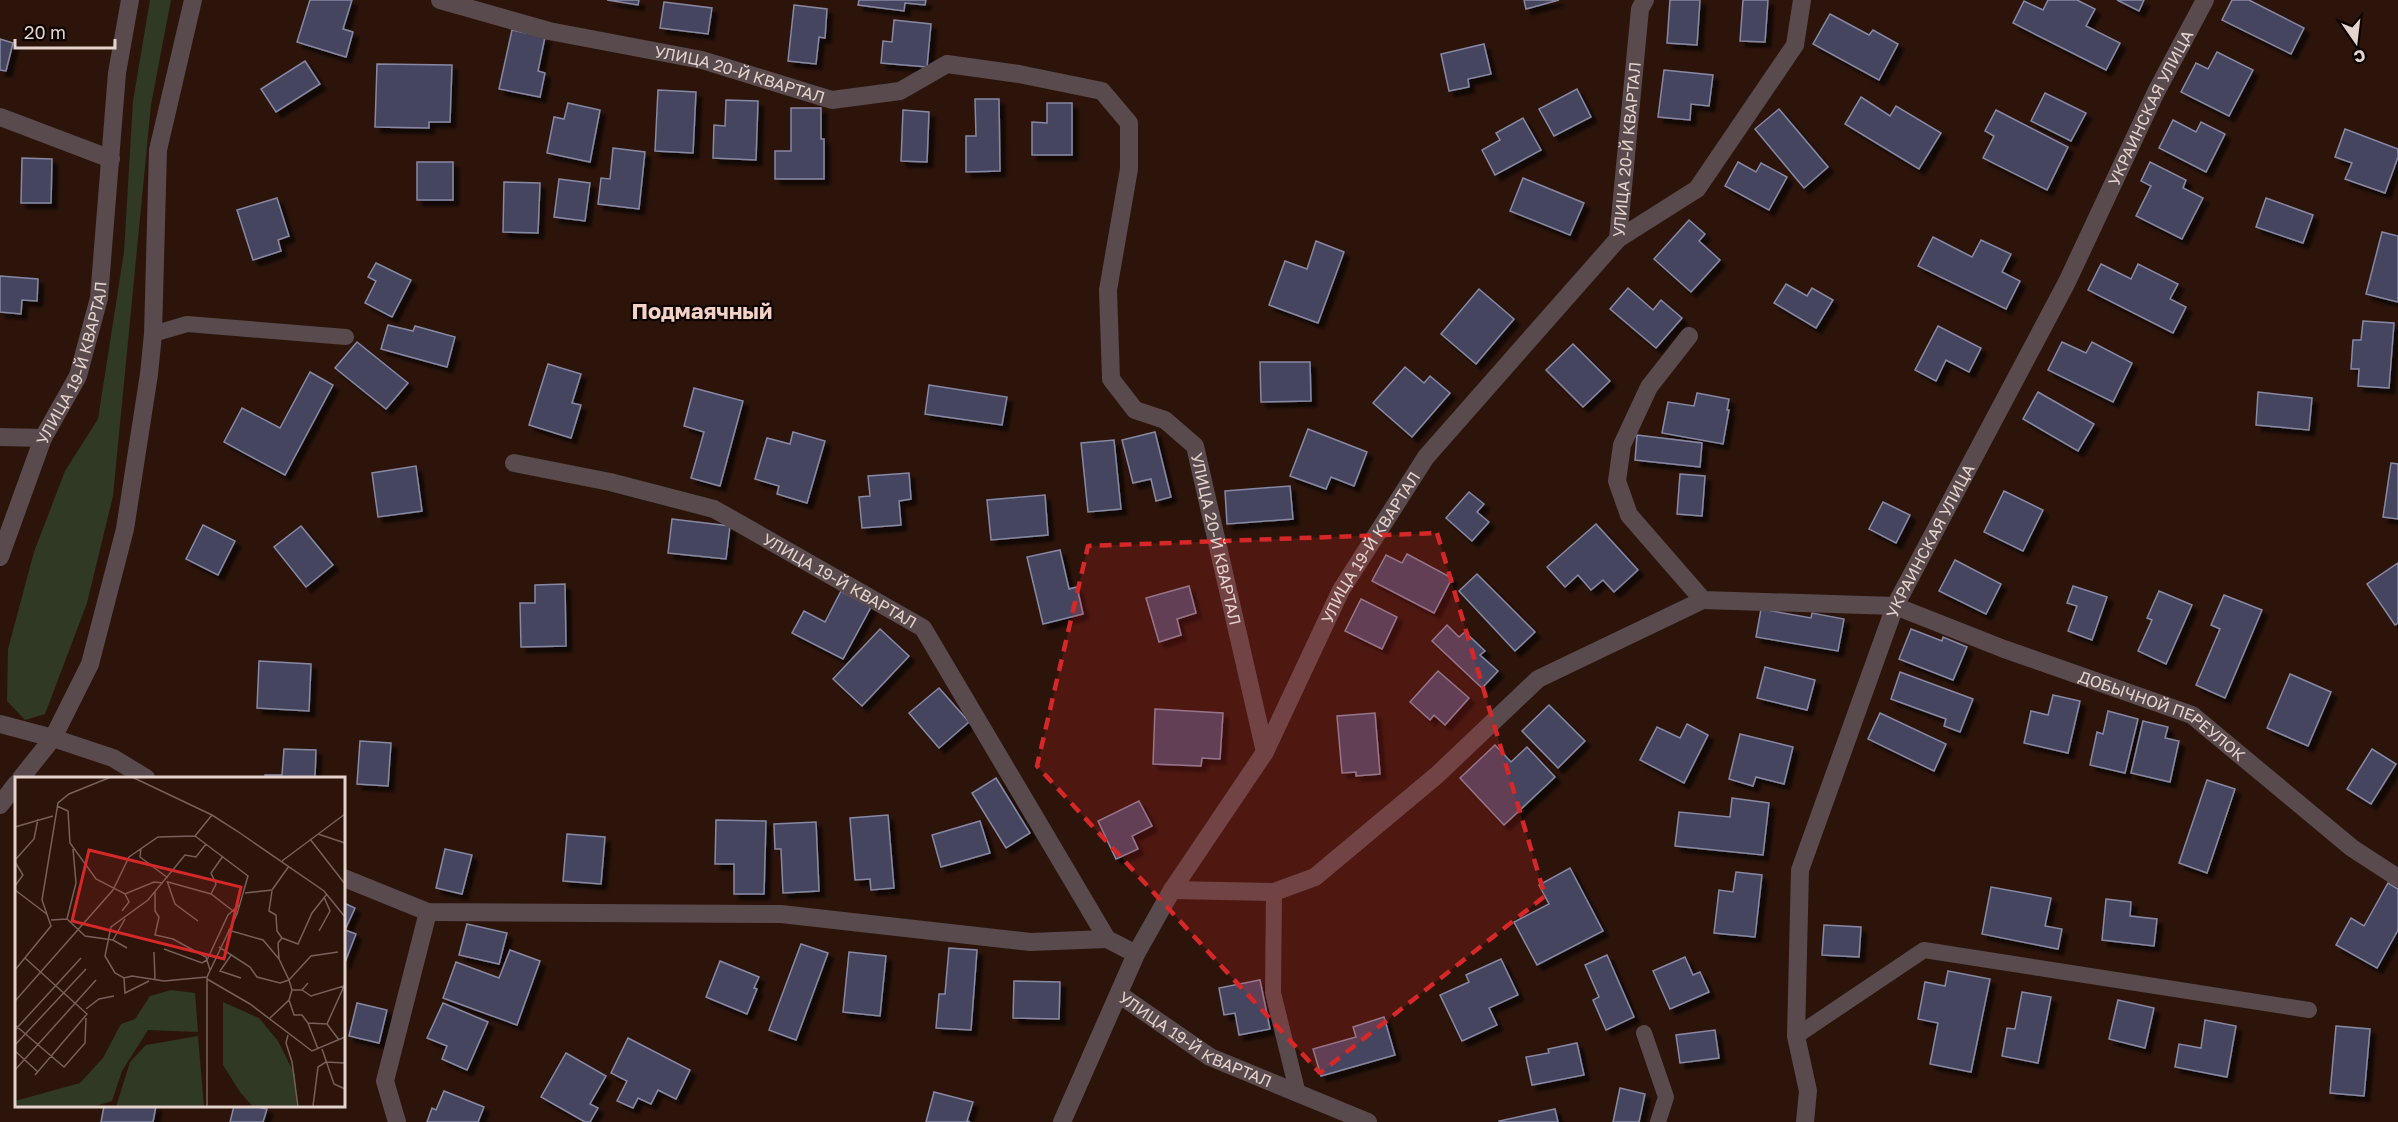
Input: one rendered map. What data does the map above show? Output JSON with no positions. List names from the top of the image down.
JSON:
{
  "streets": {
    "street": [
      "УЛИЦА 20-Й КВАРТАЛ",
      "УКРАИНСКАЯ УЛИЦА",
      "УЛИЦА 19-Й КВАРТАЛ",
      "ДОБЫЧНОЙ ПЕРЕУЛОК"
    ]
  },
  "crossings": [
    ["УЛИЦА 20-Й КВАРТАЛ", "УЛИЦА 19-Й КВАРТАЛ"],
    ["УКРАИНСКАЯ УЛИЦА", "ДОБЫЧНОЙ ПЕРЕУЛОК"]
  ],
  "districts": ["Подмаячный"],
  "scale_bar": "20 m",
  "north": "bottom"
}
